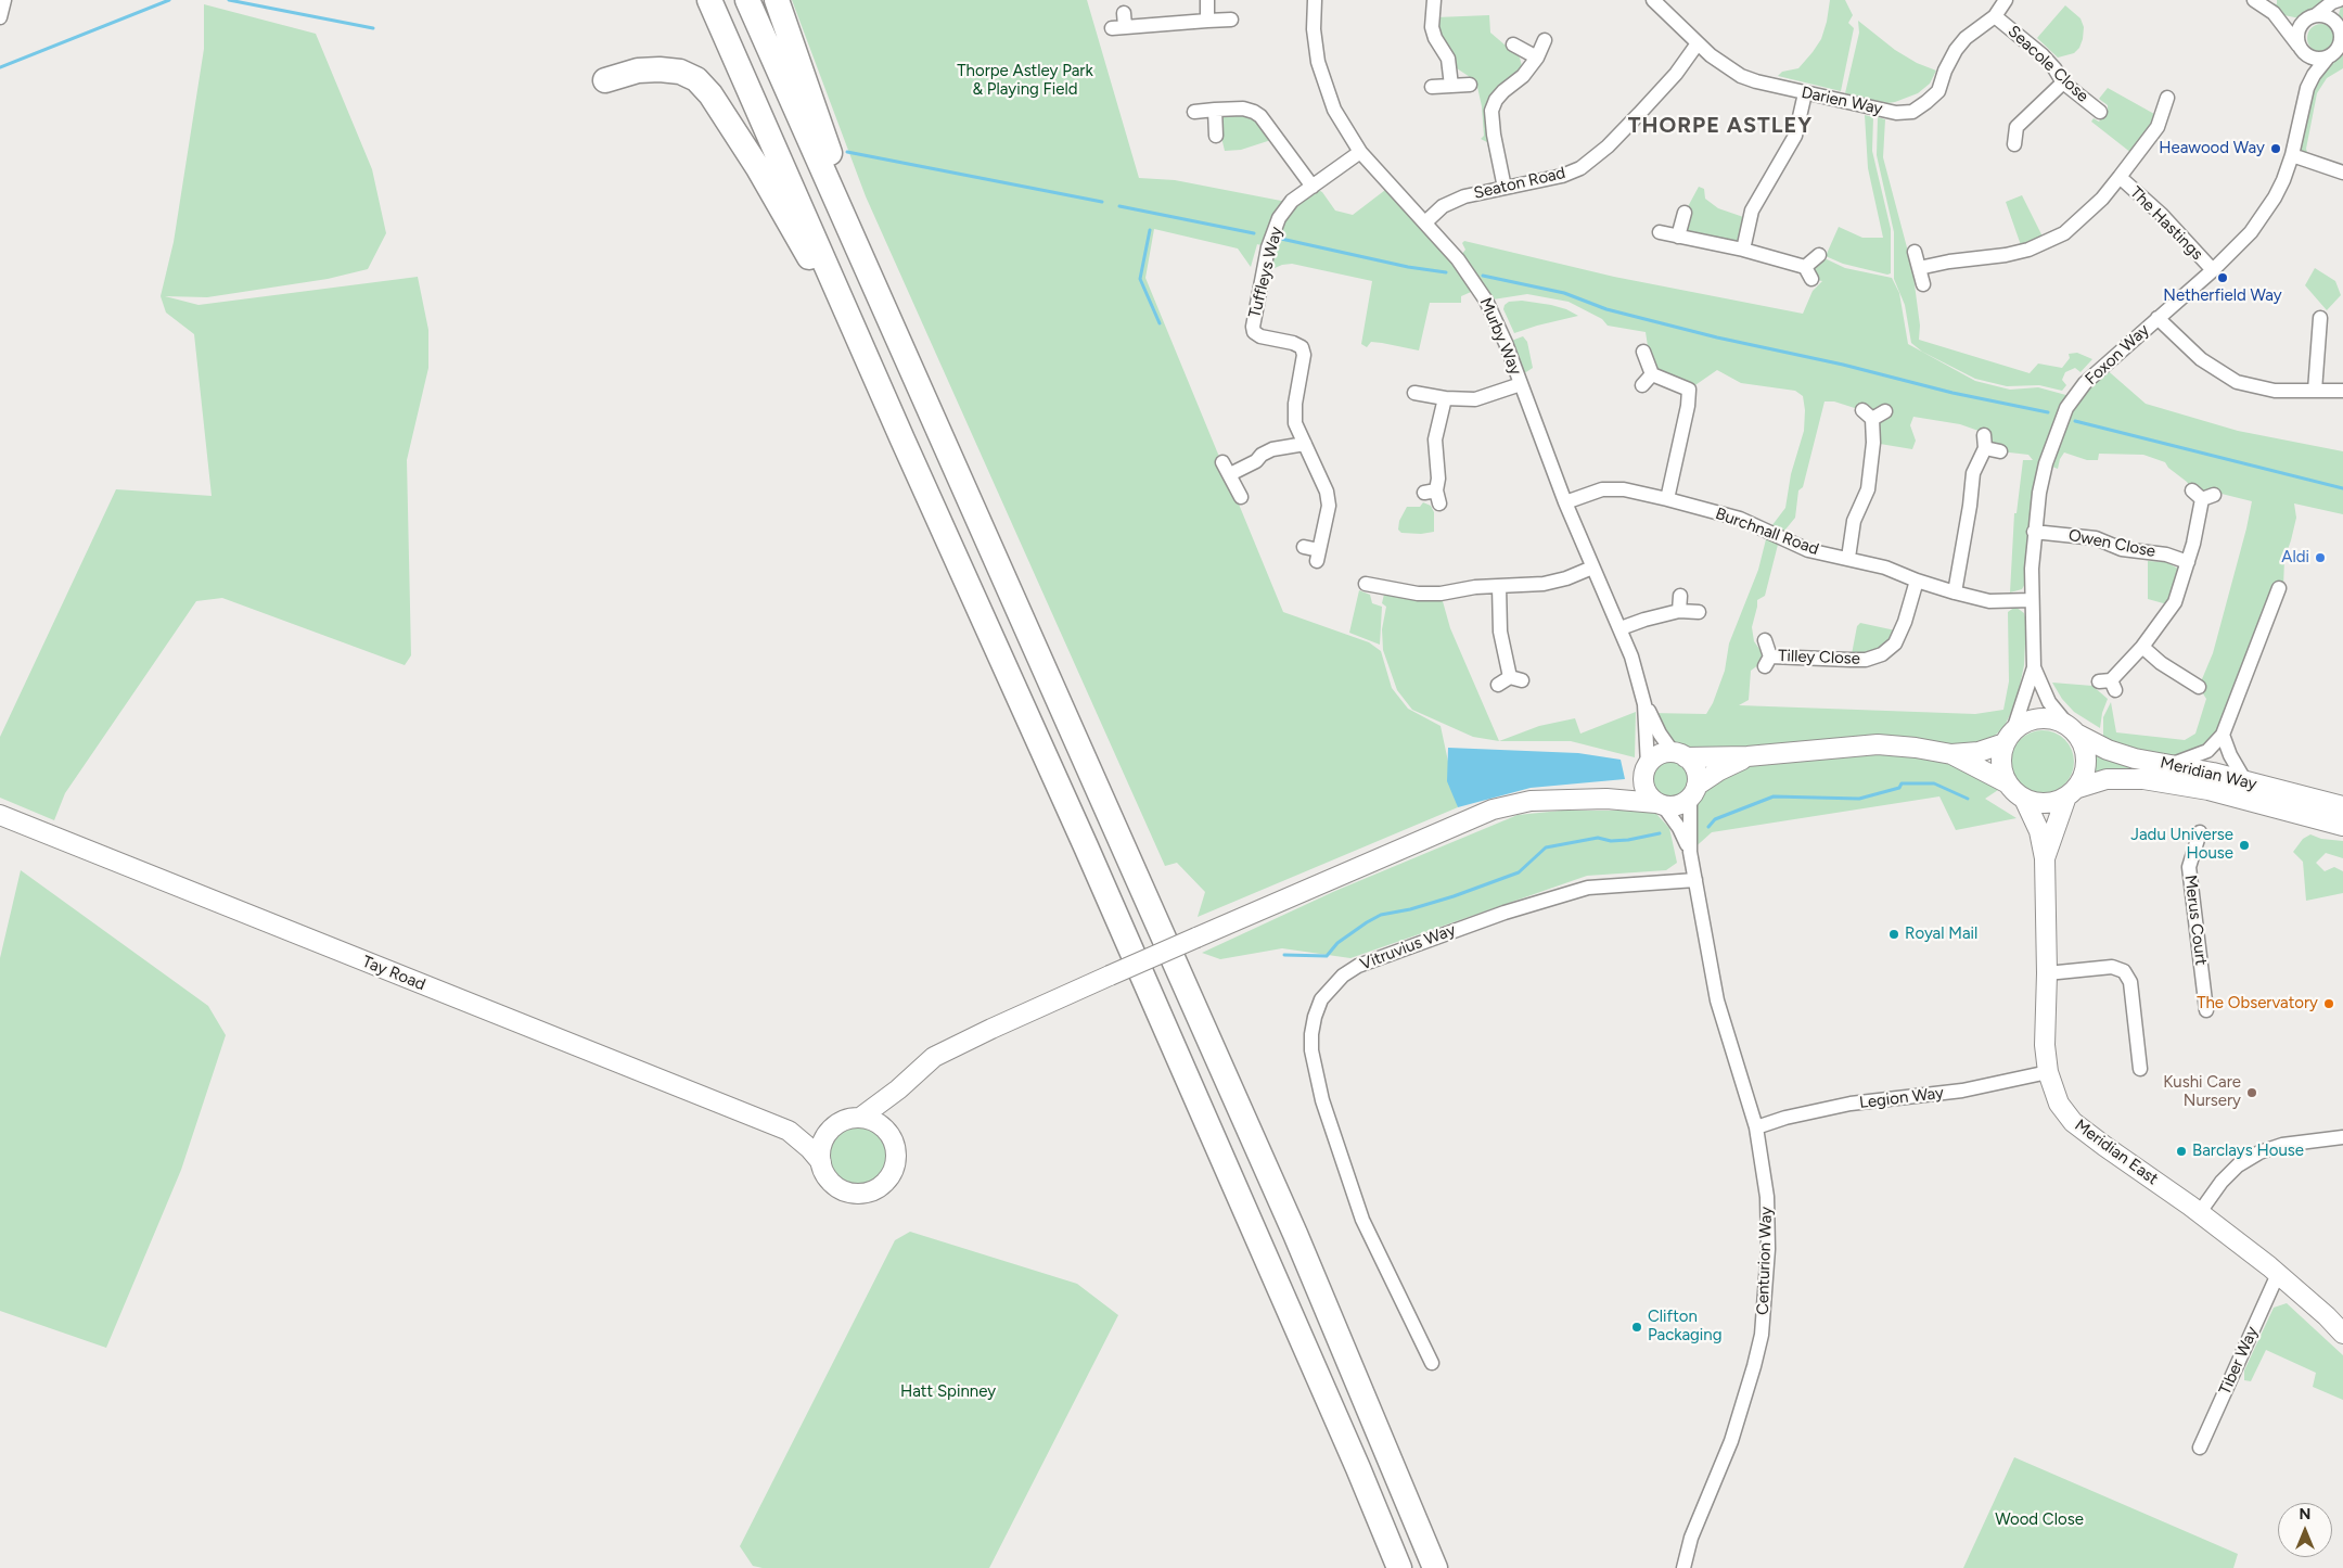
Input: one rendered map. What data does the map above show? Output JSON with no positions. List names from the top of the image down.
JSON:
{
  "streets": {
    "street": [
      "Seacole Close",
      "Darien Way",
      "Seaton Road",
      "The Hastings",
      "Tuffleys Way",
      "Murby Way",
      "Foxon Way",
      "Burchnall Road",
      "Owen Close",
      "Tilley Close",
      "Meridian Way",
      "Merus Court",
      "Vitruvius Way",
      "Tay Road",
      "Legion Way",
      "Meridian East",
      "Centurion Way",
      "Tiber Way"
    ]
  },
  "crossings": [
    ["Seacole Close", "Darien Way"],
    ["Darien Way", "Seaton Road"],
    ["Seaton Road", "Murby Way"],
    ["The Hastings", "Foxon Way"],
    ["Tuffleys Way", "Murby Way"],
    ["Murby Way", "Burchnall Road"],
    ["Murby Way", "Centurion Way"],
    ["Foxon Way", "Burchnall Road"],
    ["Foxon Way", "Owen Close"],
    ["Foxon Way", "Meridian Way"],
    ["Foxon Way", "Meridian East"],
    ["Burchnall Road", "Tilley Close"],
    ["Meridian Way", "Meridian East"],
    ["Vitruvius Way", "Centurion Way"],
    ["Legion Way", "Meridian East"],
    ["Legion Way", "Centurion Way"],
    ["Meridian East", "Tiber Way"]
  ],
  "districts": ["THORPE ASTLEY"],
  "parks": ["Thorpe Astley Park & Playing Field", "Hatt Spinney", "Wood Close"],
  "places": [
    "Heawood Way",
    "Netherfield Way",
    "Aldi",
    "Jadu Universe House",
    "Royal Mail",
    "The Observatory",
    "Kushi Care Nursery",
    "Barclays House",
    "Clifton Packaging"
  ],
  "north": "top"
}
